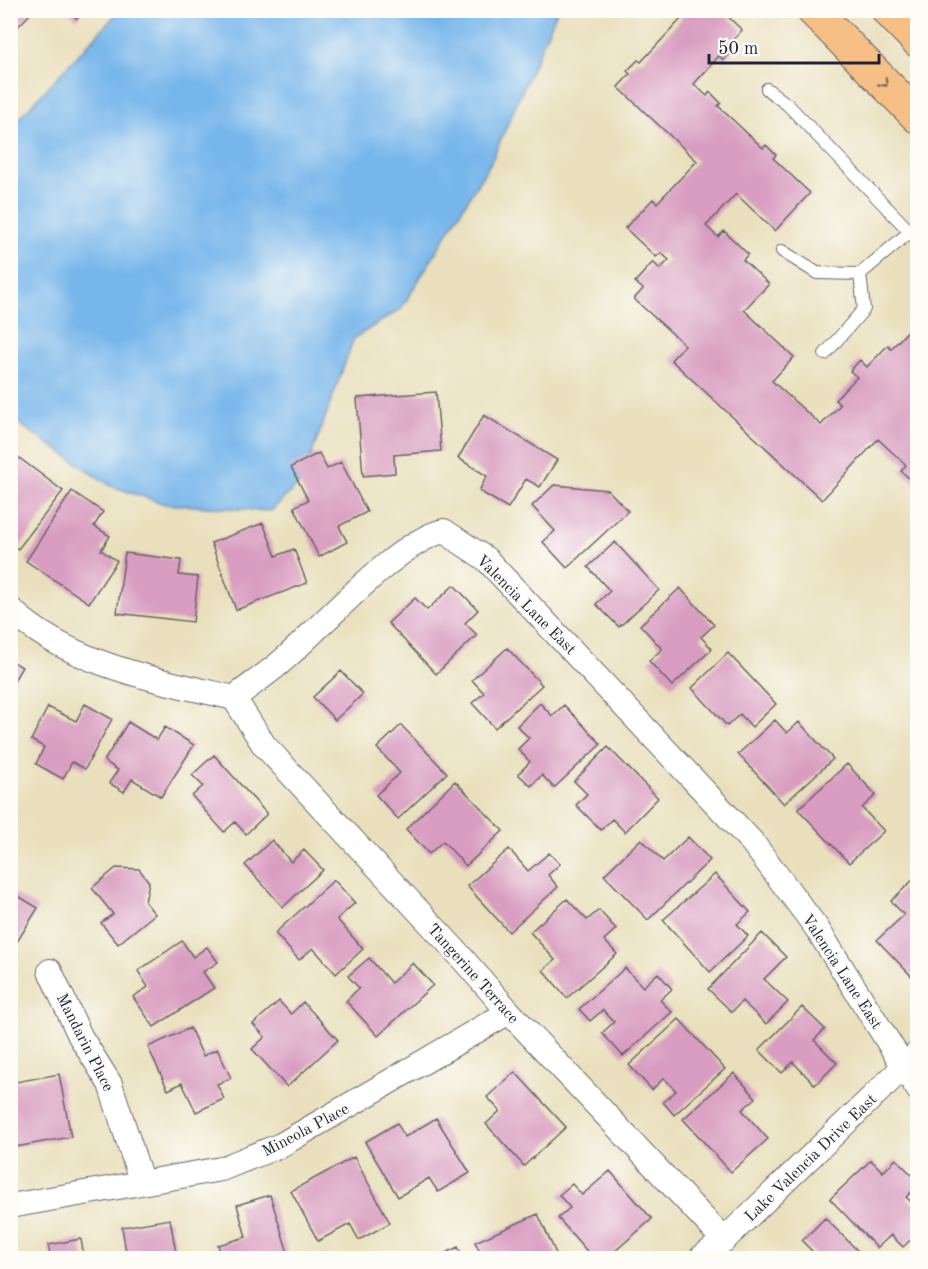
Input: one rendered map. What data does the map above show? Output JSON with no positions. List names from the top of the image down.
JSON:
{
  "streets": {
    "street": [
      "Valencia Lane East",
      "Tangerine Terrace",
      "Mandarin Place",
      "Mineola Place",
      "Lake Valencia Drive East"
    ]
  },
  "crossings": [
    ["Valencia Lane East", "Tangerine Terrace"],
    ["Valencia Lane East", "Lake Valencia Drive East"],
    ["Tangerine Terrace", "Mineola Place"],
    ["Tangerine Terrace", "Lake Valencia Drive East"],
    ["Mandarin Place", "Mineola Place"]
  ],
  "scale_bar": "50 m"
}
